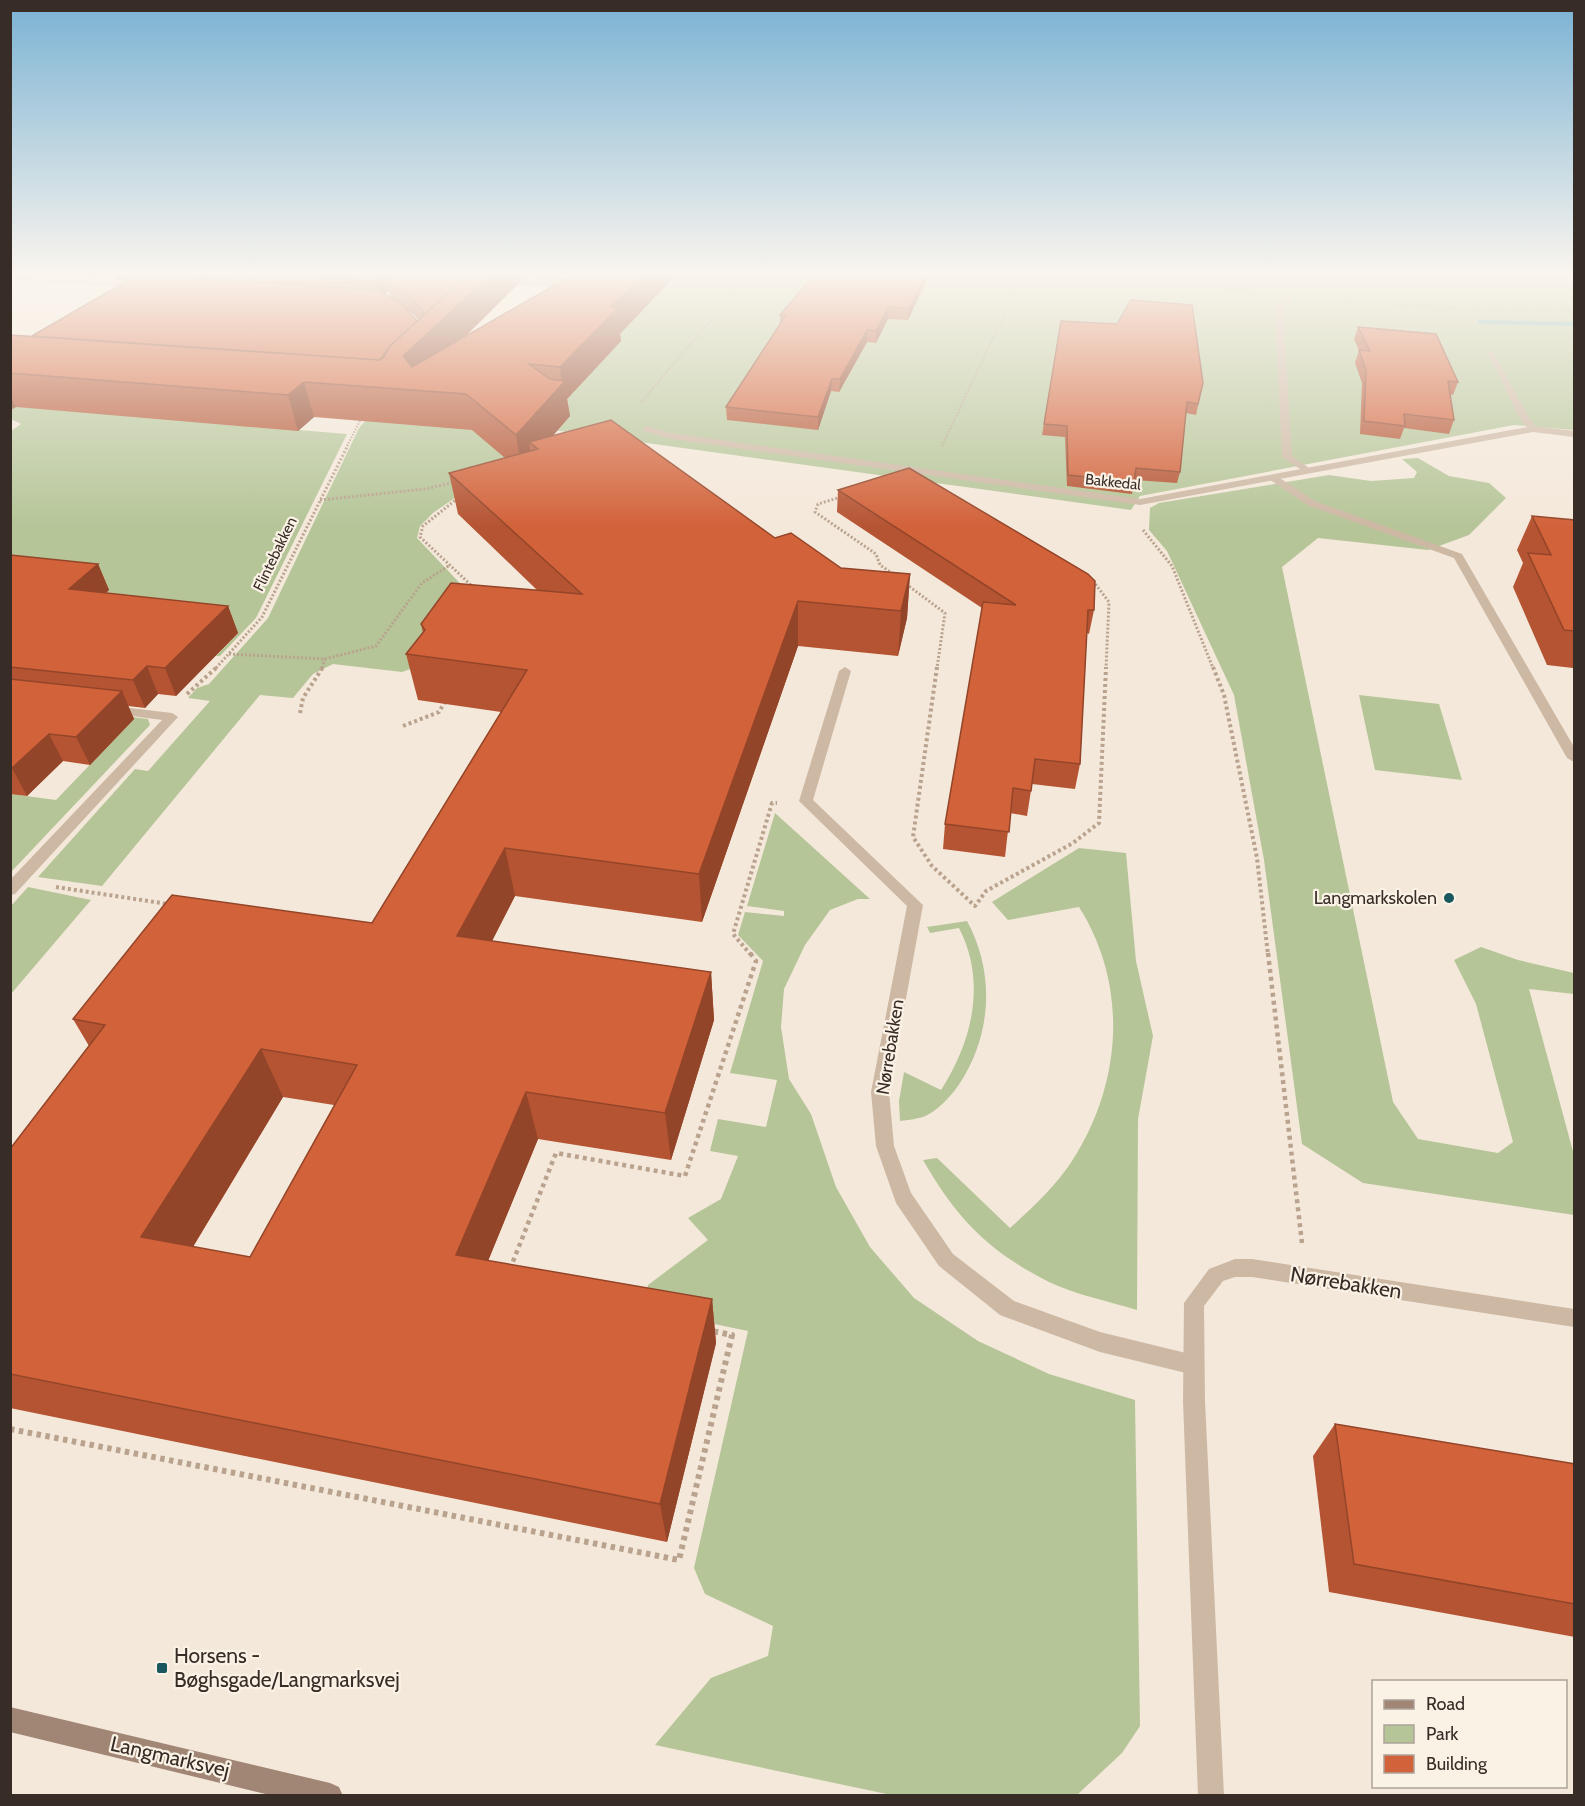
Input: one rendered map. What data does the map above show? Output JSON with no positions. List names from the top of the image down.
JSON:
{
  "streets": {
    "main road": ["Langmarksvej"],
    "street": ["Bakkedal", "Nørrebakken"],
    "path": ["Flintebakken"]
  },
  "places": {
    "other": ["Langmarkskolen"],
    "transit": ["Horsens - Bøghsgade/Langmarksvej"]
  },
  "legend": ["Road", "Park", "Building"]
}
